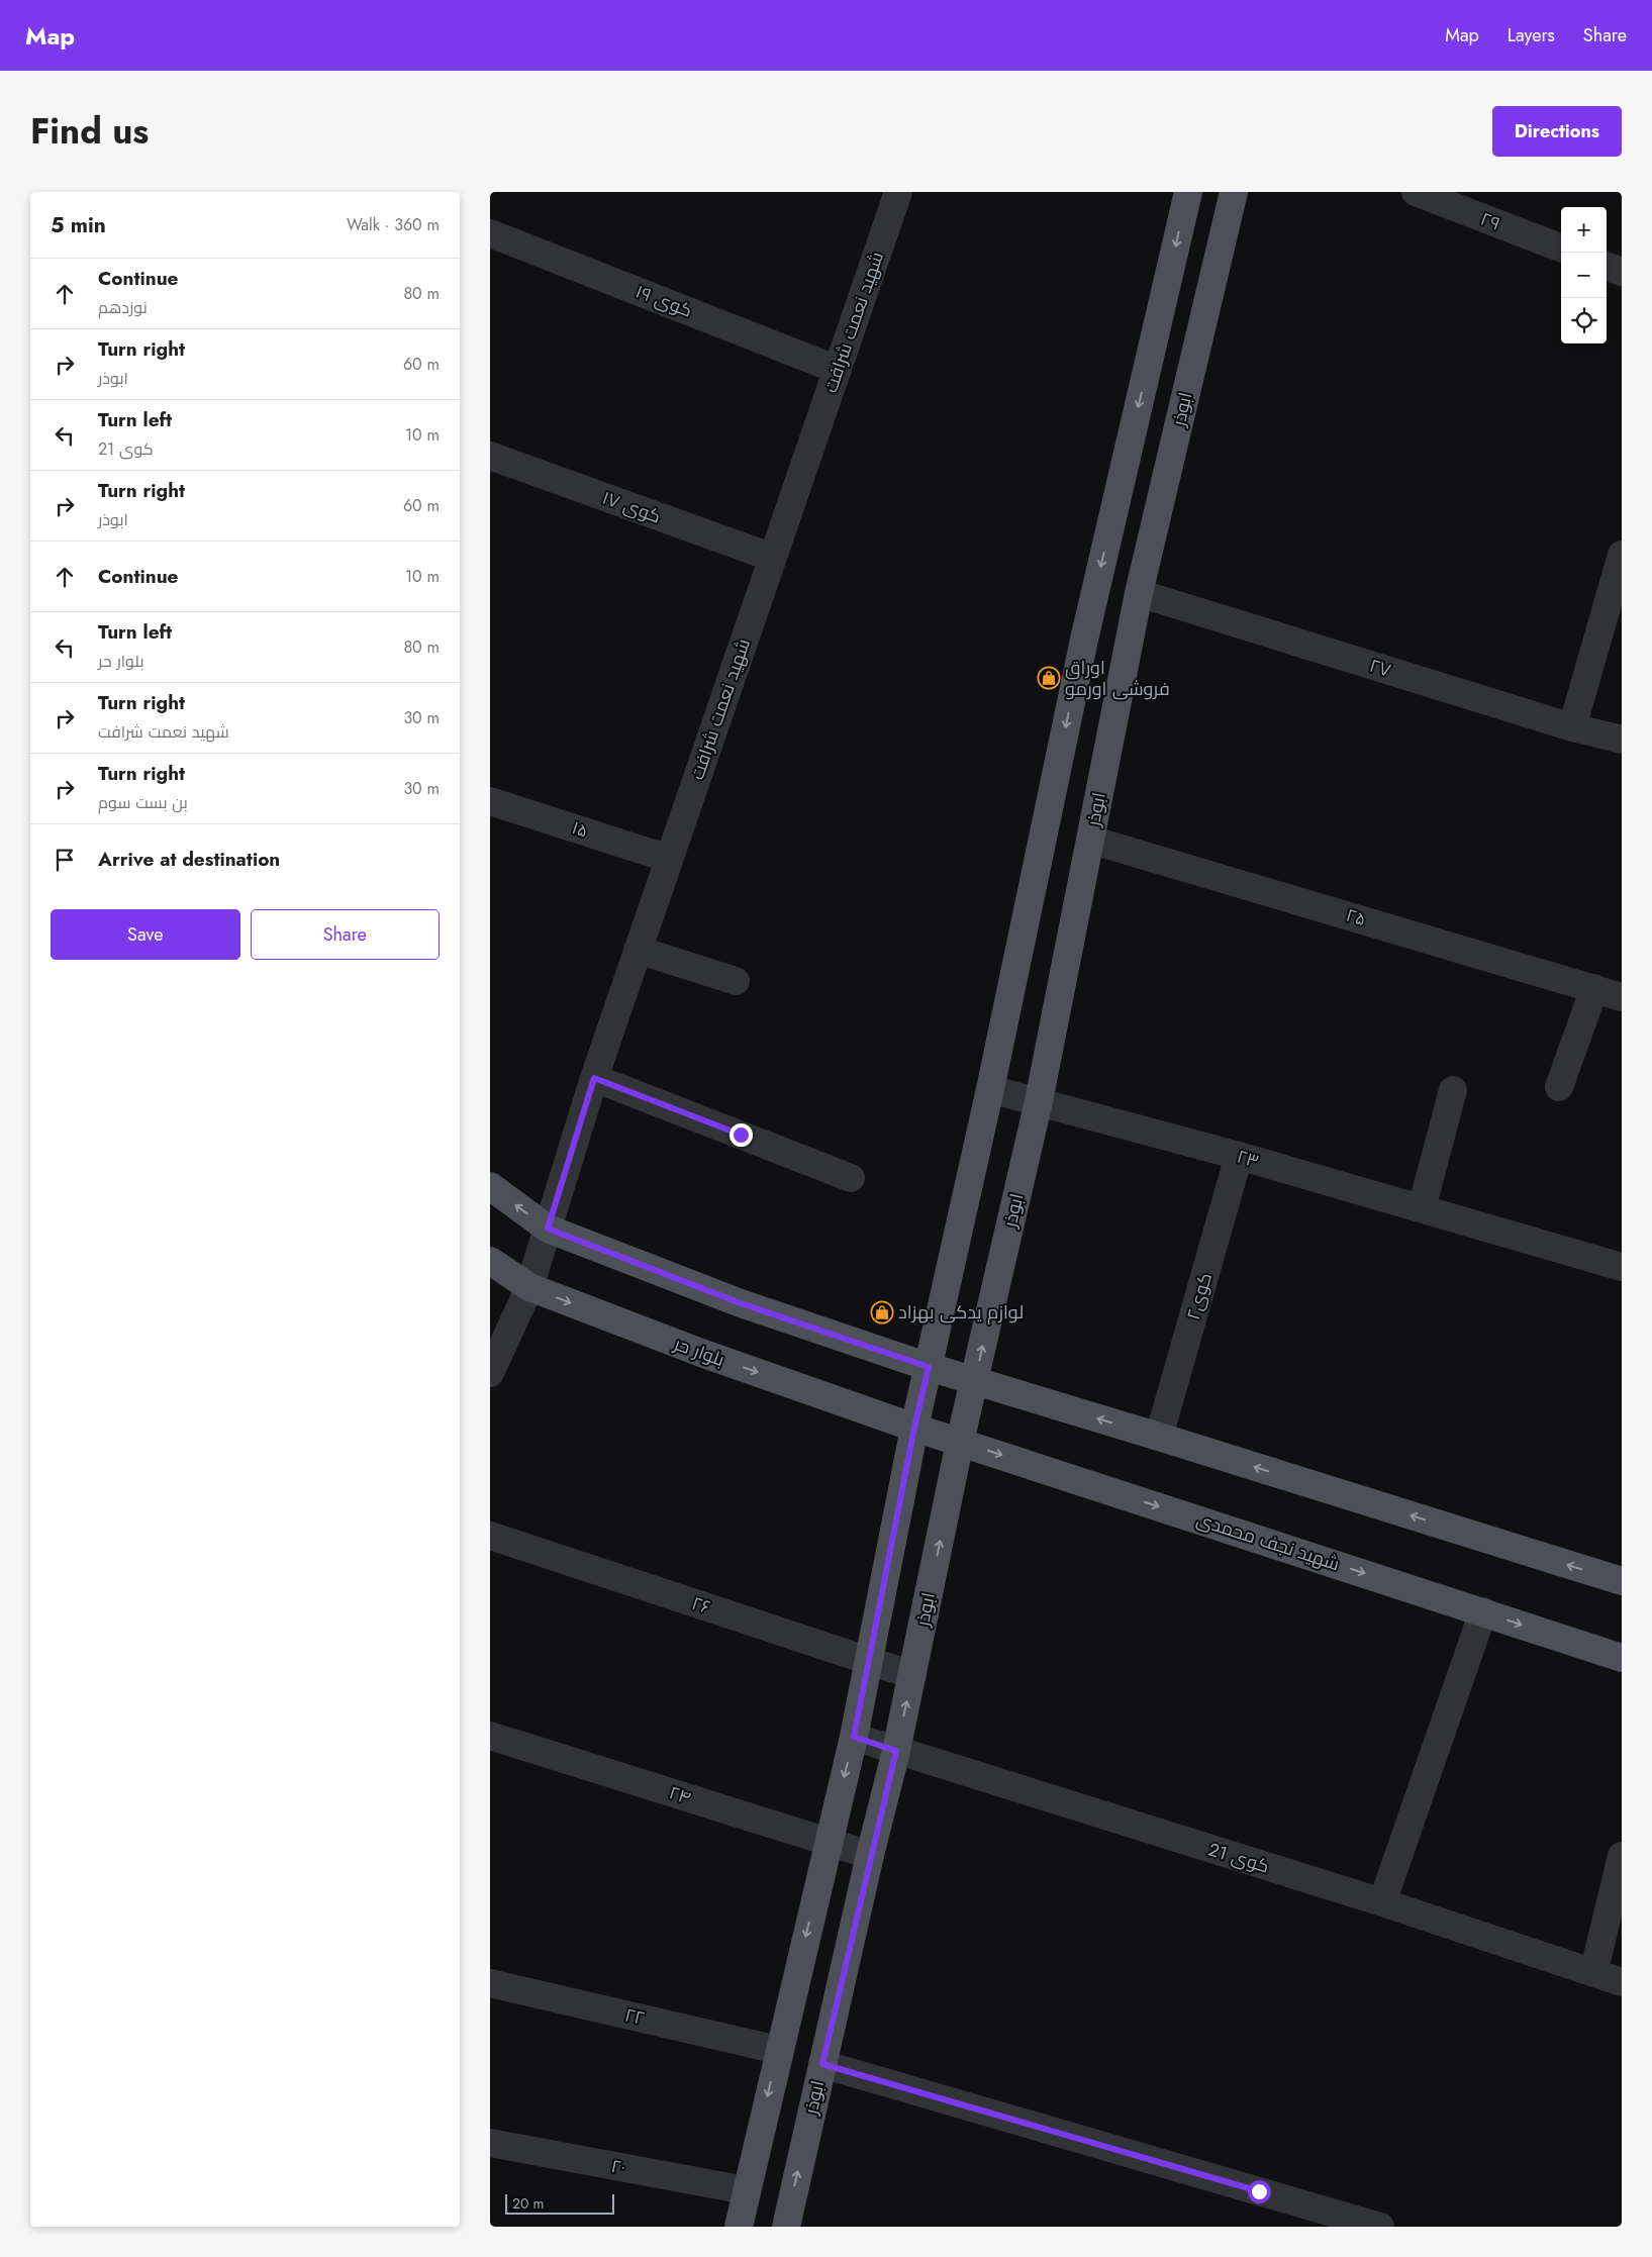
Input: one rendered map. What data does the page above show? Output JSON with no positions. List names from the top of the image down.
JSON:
{
  "streets": {
    "main road": ["ابوذر", "بلوار حر", "شهید نجف محمدی"],
    "street": [
      "۲۹",
      "کوی ۱۹",
      "شهید نعمت شرافت",
      "کوی ۱۷",
      "۲۷",
      "۱۵",
      "۲۵",
      "۲۳",
      "کوی۲",
      "۲۶",
      "۲۴",
      "کوی 21",
      "۲۲",
      "۲۰"
    ]
  },
  "crossings": [
    ["کوی ۱۹", "شهید نعمت شرافت"],
    ["شهید نعمت شرافت", "کوی ۱۷"],
    ["شهید نعمت شرافت", "۱۵"],
    ["شهید نعمت شرافت", "بلوار حر"],
    ["ابوذر", "۲۷"],
    ["ابوذر", "۲۵"],
    ["ابوذر", "۲۳"],
    ["ابوذر", "شهید نجف محمدی"],
    ["ابوذر", "۲۶"],
    ["ابوذر", "۲۴"],
    ["ابوذر", "کوی 21"],
    ["۲۳", "کوی۲"],
    ["بلوار حر", "شهید نجف محمدی"]
  ],
  "places": {
    "shop": ["اوراق فروشی اورمو", "لوازم یدکی بهزاد"]
  },
  "scale_bar": "20 m",
  "page": {
    "header": "Map",
    "nav": ["Map", "Layers", "Share"],
    "title": "Find us",
    "buttons": [
      "Directions",
      ["Save", "Share"]
    ],
    "heading": ["5 min", "Walk · 360 m"],
    "map_buttons": ["+", "−"],
    "list": [
      ["Continue", "نوزدهم", "80 m"],
      ["Turn right", "ابوذر", "60 m"],
      ["Turn left", "کوی 21", "10 m"],
      ["Turn right", "ابوذر", "60 m"],
      ["Continue", "10 m"],
      ["Turn left", "بلوار حر", "80 m"],
      ["Turn right", "شهید نعمت شرافت", "30 m"],
      ["Turn right", "بن بست سوم", "30 m"],
      "Arrive at destination"
    ],
    "scale": "20 m"
  }
}
